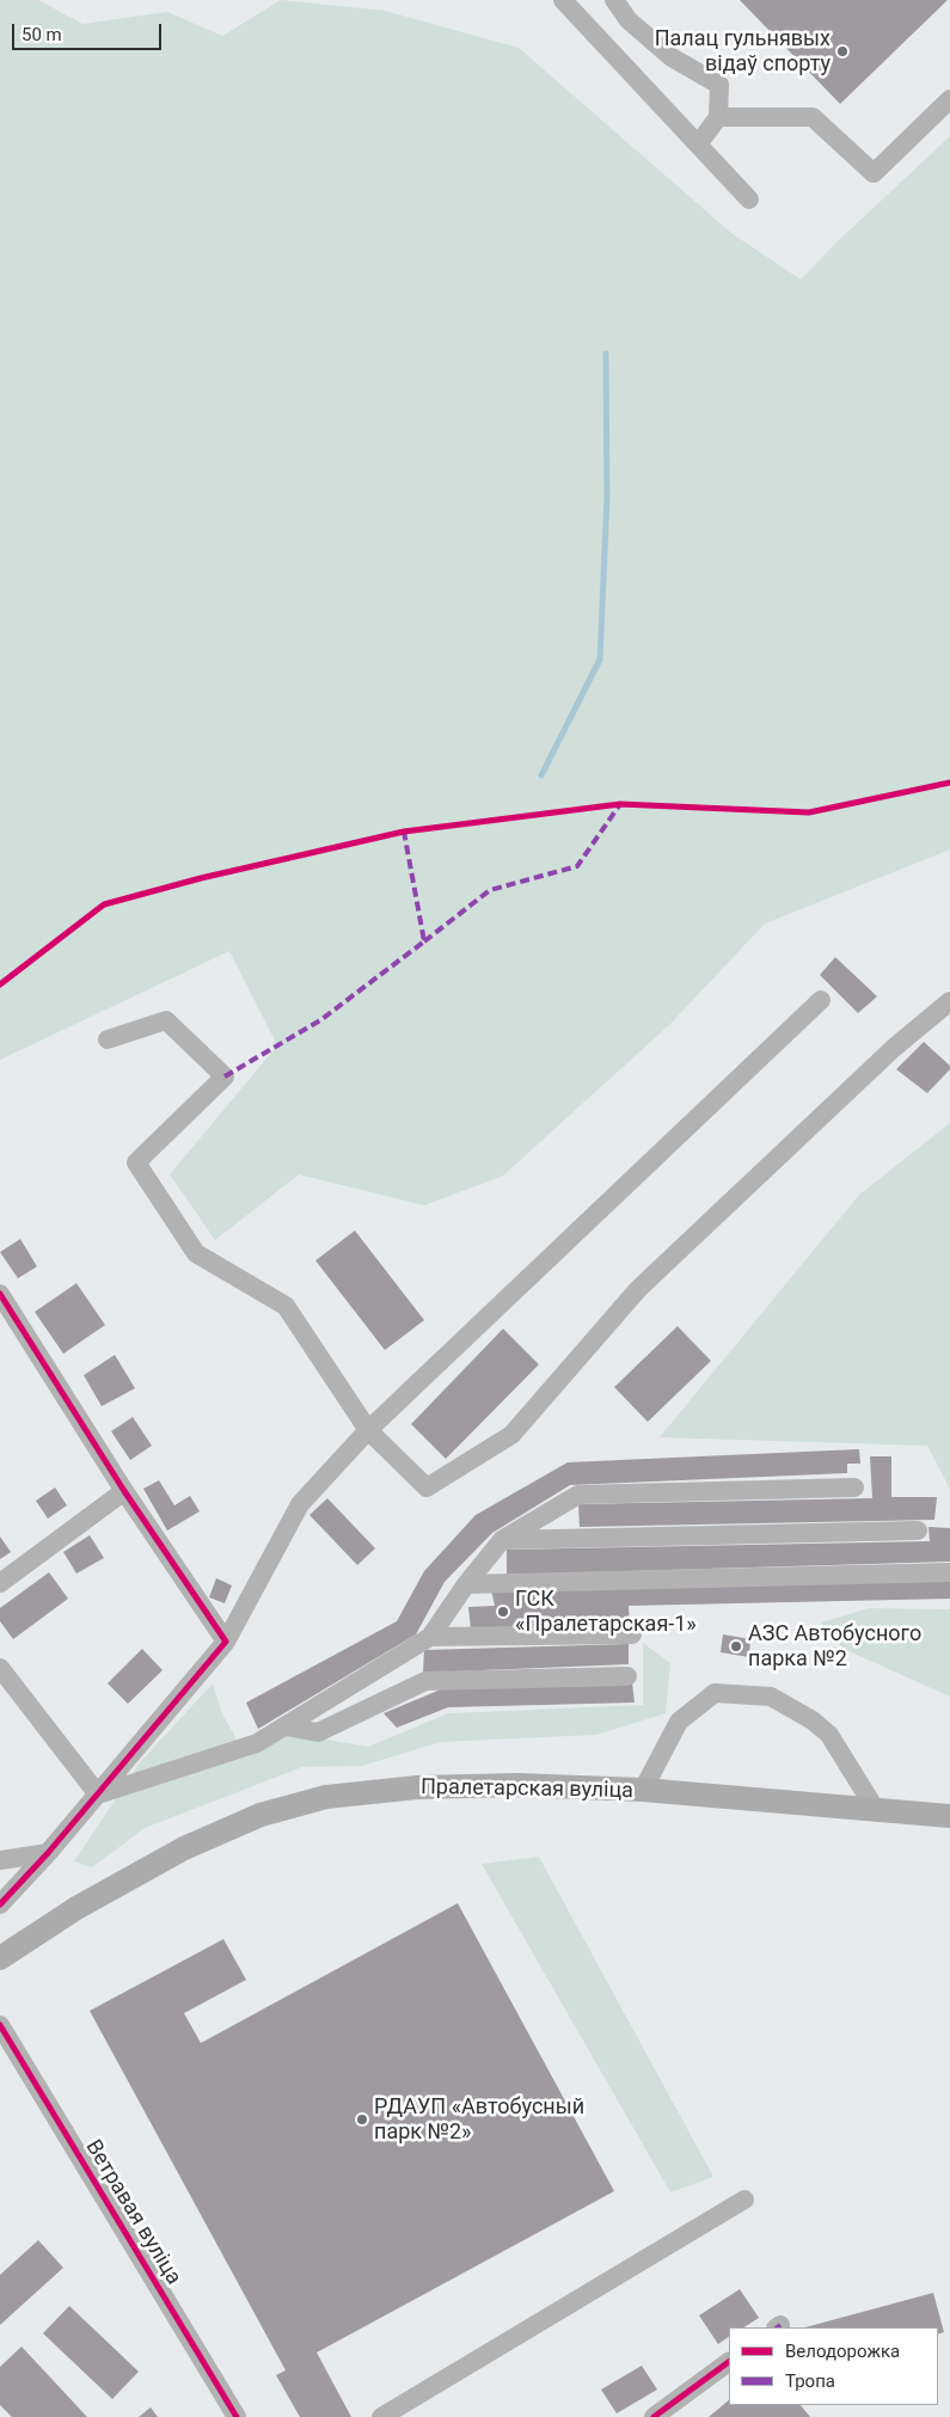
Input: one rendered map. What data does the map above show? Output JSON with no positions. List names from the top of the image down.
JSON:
{
  "streets": {
    "main road": ["Пралетарская вуліца"],
    "street": ["Ветравая вуліца"]
  },
  "places": [
    "Палац гульнявых відаў спорту",
    "ГСК «Пралетарская-1»",
    "АЗС Автобусного парка №2",
    "РДАУП «Автобусный парк №2»"
  ],
  "legend": ["Велодорожка", "Тропа"],
  "scale_bar": "50 m"
}
